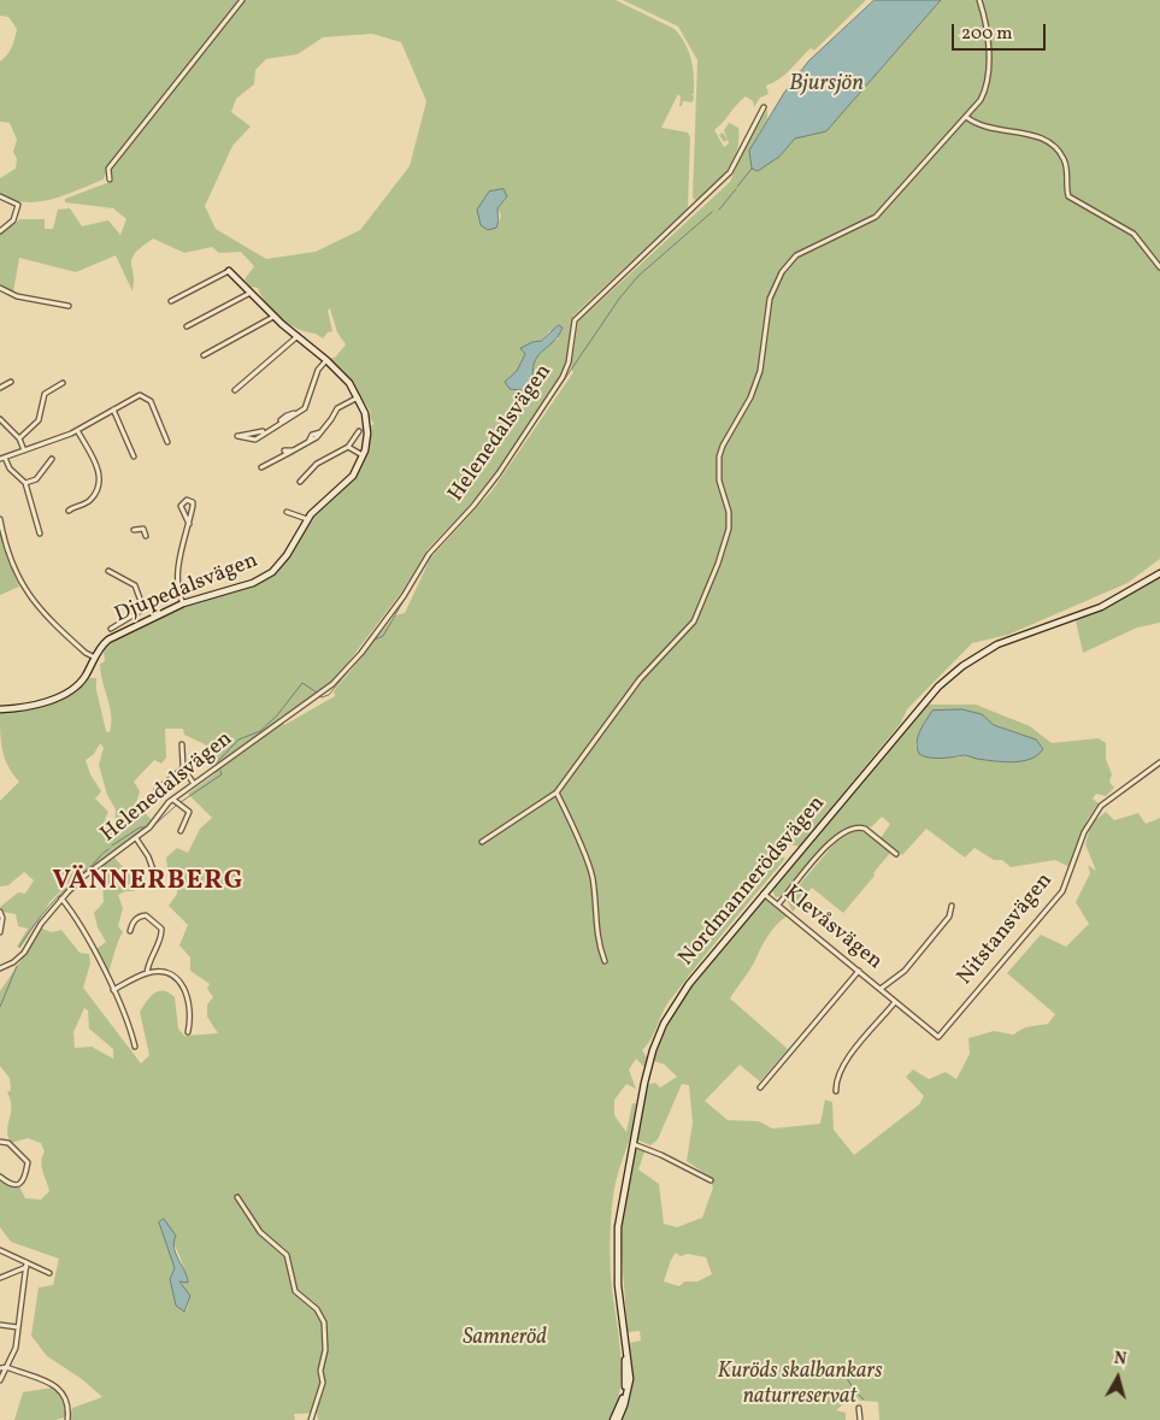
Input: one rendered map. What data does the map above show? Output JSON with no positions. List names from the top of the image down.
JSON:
{
  "streets": {
    "main road": ["Djupedalsvägen", "Nordmannerödsvägen"],
    "street": ["Helenedalsvägen", "Klevåsvägen", "Nitstansvägen"]
  },
  "crossings": [
    ["Nordmannerödsvägen", "Klevåsvägen"],
    ["Klevåsvägen", "Nitstansvägen"]
  ],
  "districts": ["VÄNNERBERG"],
  "water": ["Bjursjön"],
  "parks": ["Samneröd", "Kuröds skalbankars naturreservat"],
  "scale_bar": "200 m",
  "north": "top"
}
